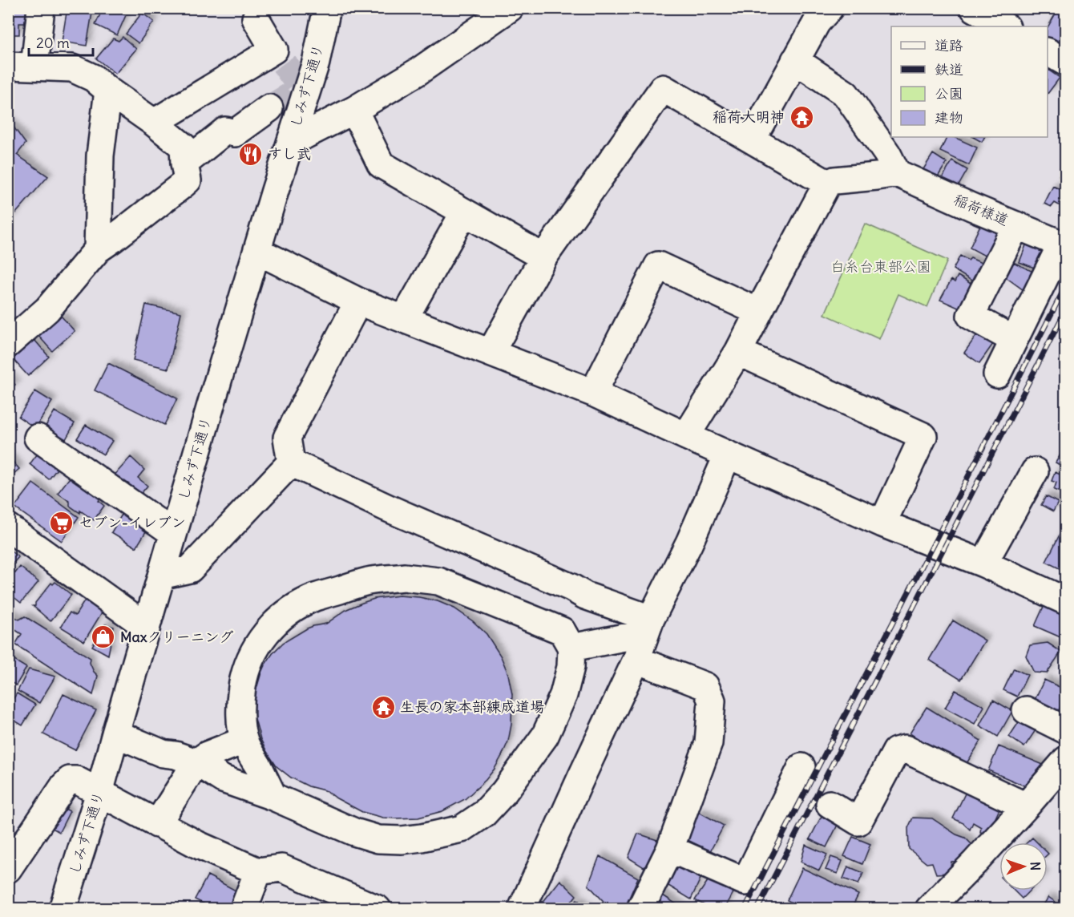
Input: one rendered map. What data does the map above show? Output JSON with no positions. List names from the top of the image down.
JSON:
{
  "streets": {
    "street": ["しみず下通り", "稲荷様道"]
  },
  "parks": ["白糸台東部公園"],
  "places": {
    "temple": ["稲荷大明神", "生長の家本部練成道場"],
    "restaurant": ["すし武"],
    "supermarket": ["セブン-イレブン"],
    "shop": ["Maxクリーニング"]
  },
  "legend": [
    "道路",
    "鉄道",
    "公園",
    "建物"
  ],
  "scale_bar": "20 m",
  "north": "right"
}
